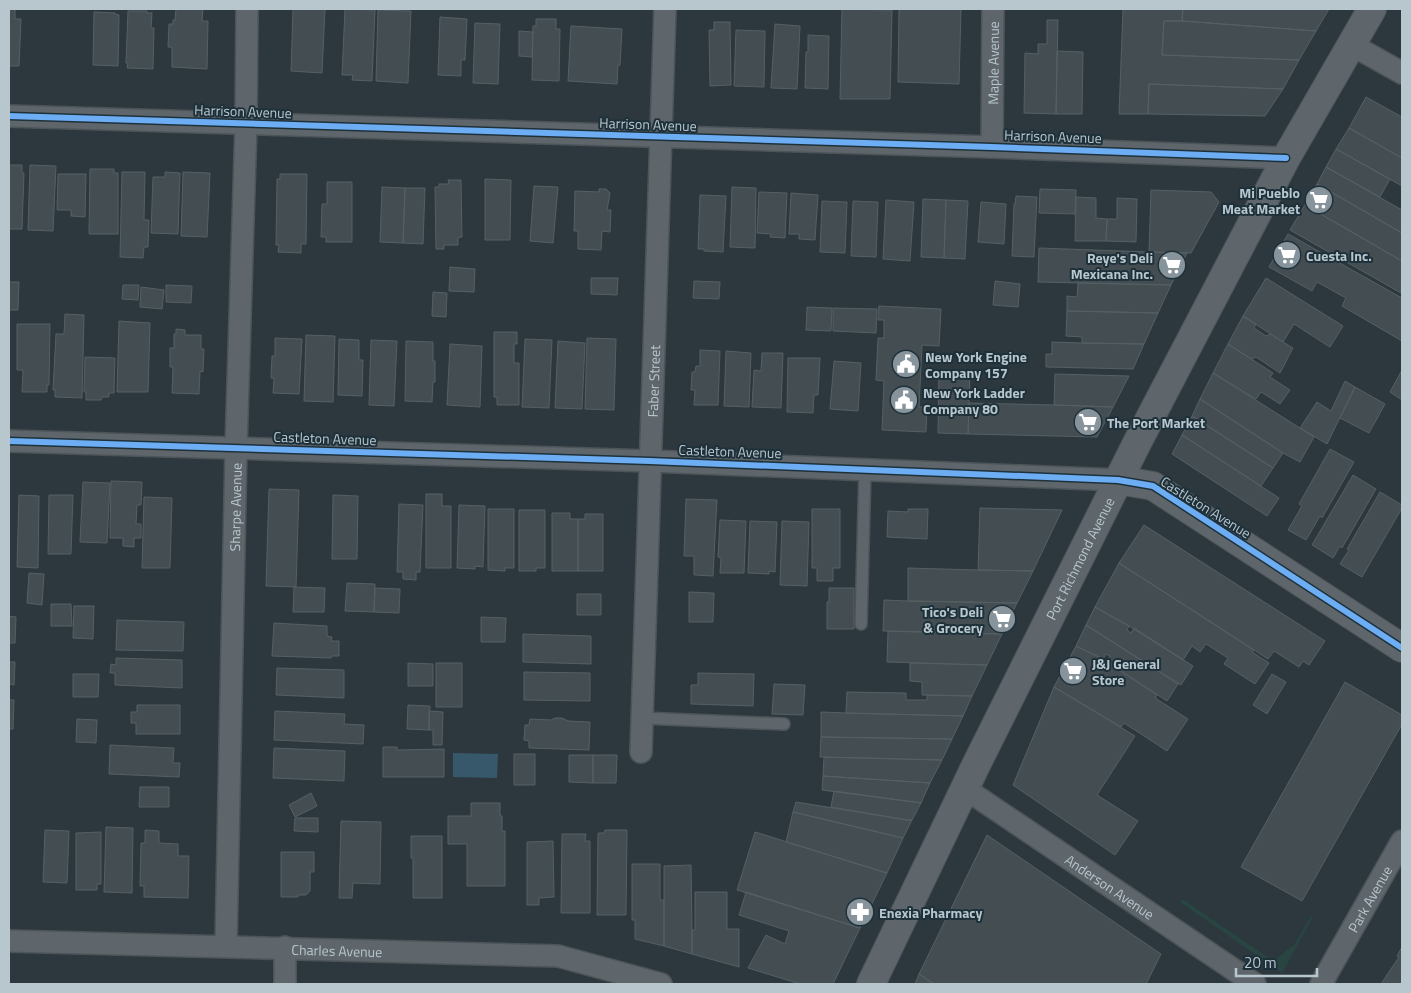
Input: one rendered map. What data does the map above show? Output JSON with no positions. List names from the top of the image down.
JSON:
{
  "streets": {
    "street": [
      "Maple Avenue",
      "Harrison Avenue",
      "Faber Street",
      "Castleton Avenue",
      "Sharpe Avenue",
      "Port Richmond Avenue",
      "Anderson Avenue",
      "Park Avenue",
      "Charles Avenue"
    ]
  },
  "crossings": [
    ["Maple Avenue", "Harrison Avenue"],
    ["Harrison Avenue", "Faber Street"],
    ["Harrison Avenue", "Sharpe Avenue"],
    ["Harrison Avenue", "Port Richmond Avenue"],
    ["Faber Street", "Castleton Avenue"],
    ["Castleton Avenue", "Sharpe Avenue"],
    ["Castleton Avenue", "Port Richmond Avenue"],
    ["Sharpe Avenue", "Charles Avenue"],
    ["Port Richmond Avenue", "Anderson Avenue"]
  ],
  "places": {
    "supermarket": [
      "Mi Pueblo Meat Market",
      "Cuesta Inc.",
      "Reye's Deli Mexicana Inc.",
      "The Port Market",
      "Tico's Deli & Grocery",
      "J&J General Store"
    ],
    "public building": ["New York Engine Company 157", "New York Ladder Company 80"],
    "pharmacy": ["Enexia Pharmacy"]
  },
  "scale_bar": "20 m"
}
